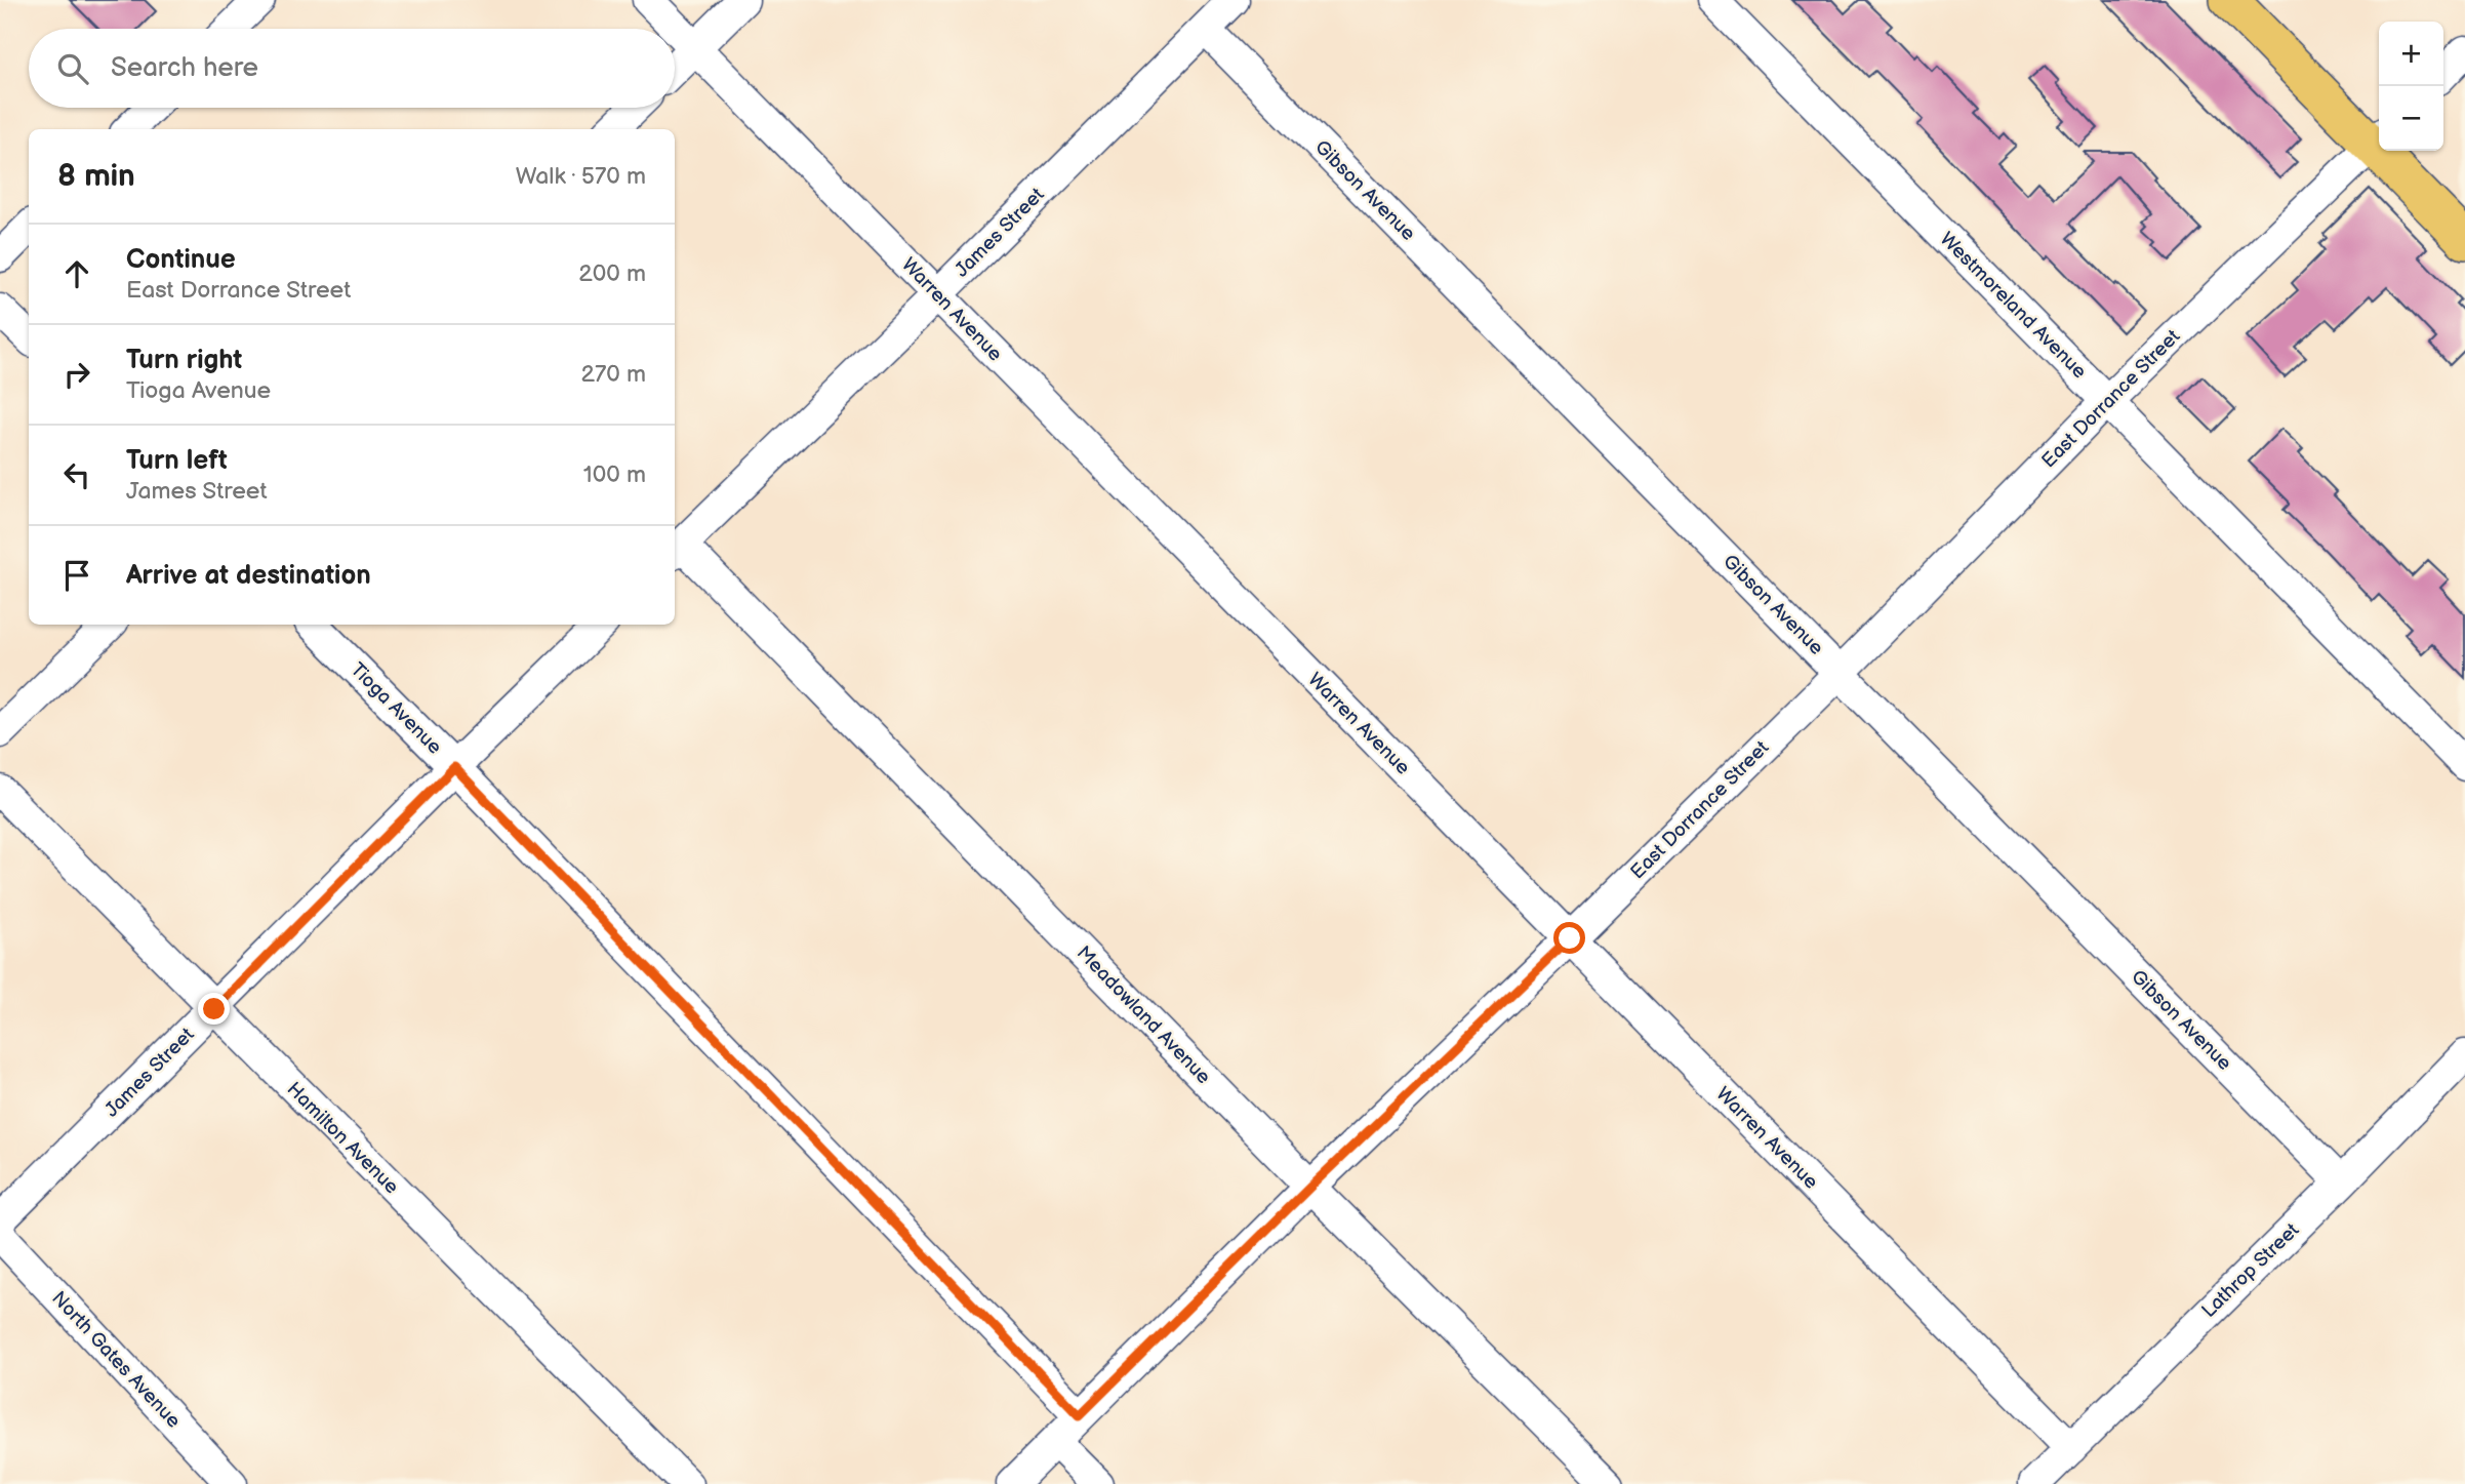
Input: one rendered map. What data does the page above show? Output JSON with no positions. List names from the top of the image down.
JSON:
{
  "streets": {
    "street": [
      "Gibson Avenue",
      "James Street",
      "Westmoreland Avenue",
      "Warren Avenue",
      "East Dorrance Street",
      "Tioga Avenue",
      "Meadowland Avenue",
      "Hamilton Avenue",
      "Lathrop Street",
      "North Gates Avenue"
    ]
  },
  "crossings": [
    ["Gibson Avenue", "James Street"],
    ["Gibson Avenue", "East Dorrance Street"],
    ["Gibson Avenue", "Lathrop Street"],
    ["James Street", "Warren Avenue"],
    ["James Street", "Tioga Avenue"],
    ["James Street", "Meadowland Avenue"],
    ["James Street", "Hamilton Avenue"],
    ["Westmoreland Avenue", "East Dorrance Street"],
    ["Warren Avenue", "East Dorrance Street"],
    ["Warren Avenue", "Lathrop Street"],
    ["East Dorrance Street", "Tioga Avenue"],
    ["East Dorrance Street", "Meadowland Avenue"]
  ],
  "page": {
    "map_buttons": ["+", "−"],
    "search": "Search here",
    "heading": ["8 min", "Walk · 570 m"],
    "list": [
      ["Continue", "East Dorrance Street", "200 m"],
      ["Turn right", "Tioga Avenue", "270 m"],
      ["Turn left", "James Street", "100 m"],
      "Arrive at destination"
    ]
  }
}
